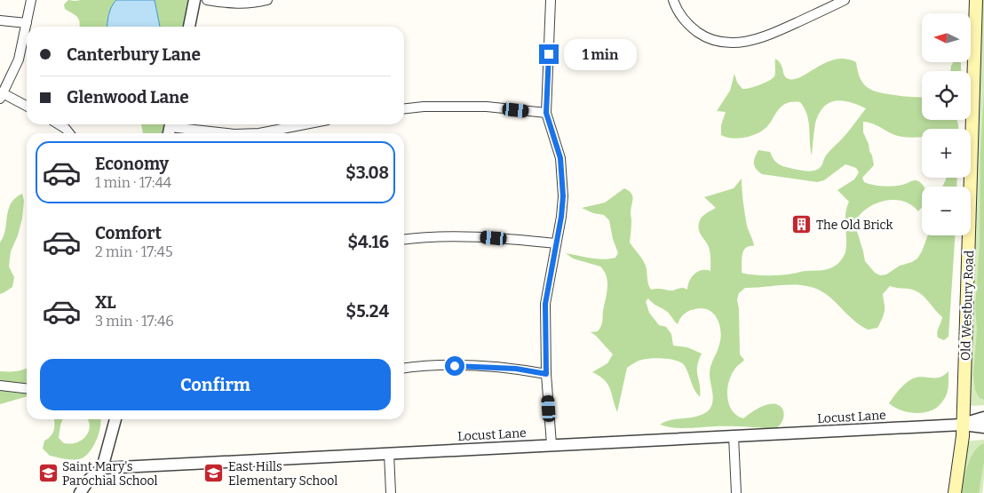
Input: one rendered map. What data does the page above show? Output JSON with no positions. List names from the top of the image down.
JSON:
{
  "streets": {
    "main road": ["Old Westbury Road"],
    "street": ["Locust Lane"]
  },
  "crossings": [
    ["Old Westbury Road", "Locust Lane"]
  ],
  "places": {
    "building": ["The Old Brick"],
    "school or university": ["Saint Mary's Parochial School", "East Hills Elementary School"]
  },
  "north": "left",
  "page": {
    "map_buttons": ["+", "−"],
    "banner": ["Canterbury Lane", "Glenwood Lane"],
    "bubble": "1 min",
    "list": [
      {
        "name": "Economy",
        "note": "1 min · 17:44",
        "value": "$3.08"
      },
      {
        "name": "Comfort",
        "note": "2 min · 17:45",
        "value": "$4.16"
      },
      {
        "name": "XL",
        "note": "3 min · 17:46",
        "value": "$5.24"
      }
    ],
    "buttons": "Confirm"
  }
}
